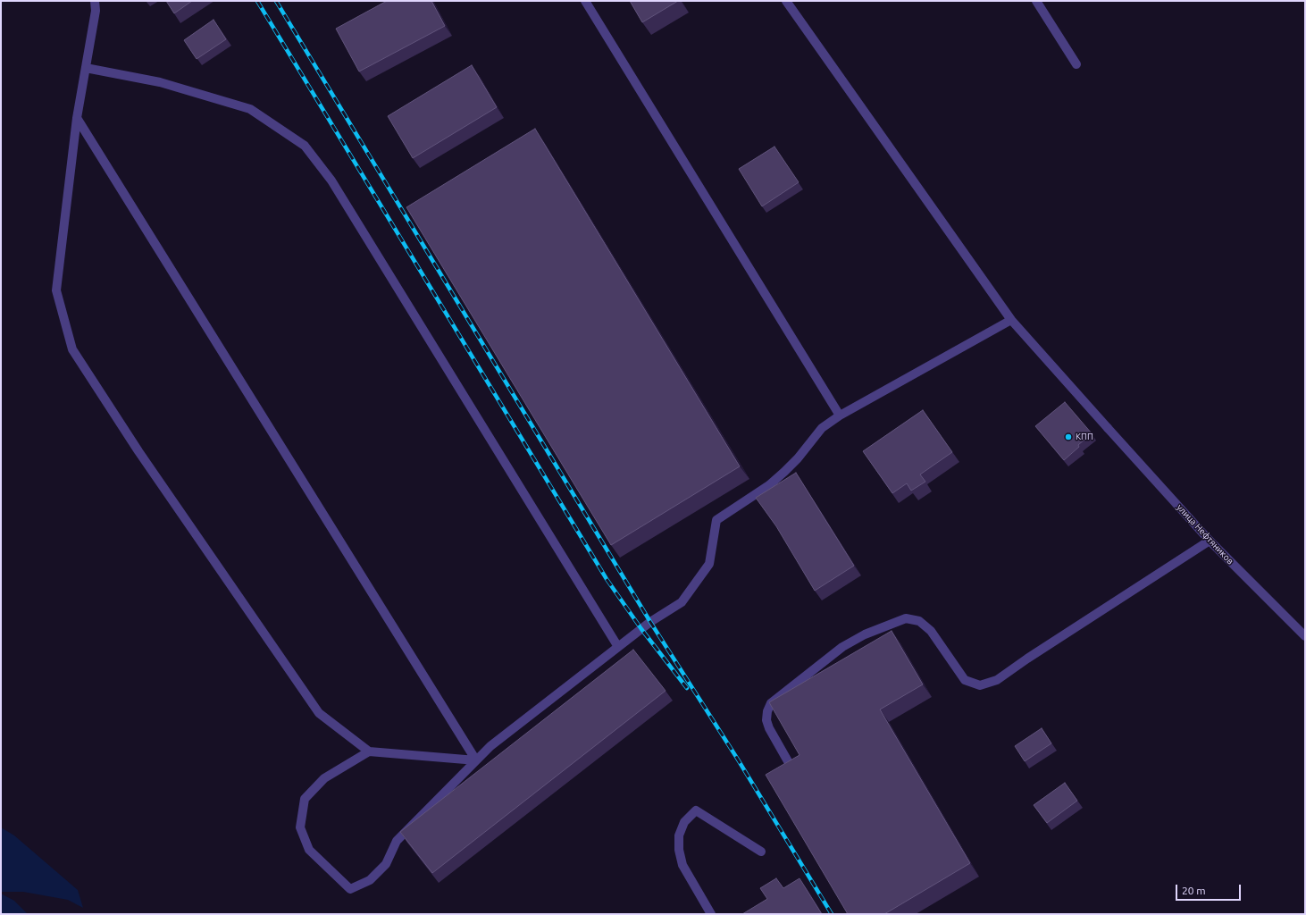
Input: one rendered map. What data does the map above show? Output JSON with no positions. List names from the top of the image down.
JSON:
{
  "streets": {
    "street": ["улица Нефтяников"]
  },
  "places": ["КПП"],
  "scale_bar": "20 m"
}
